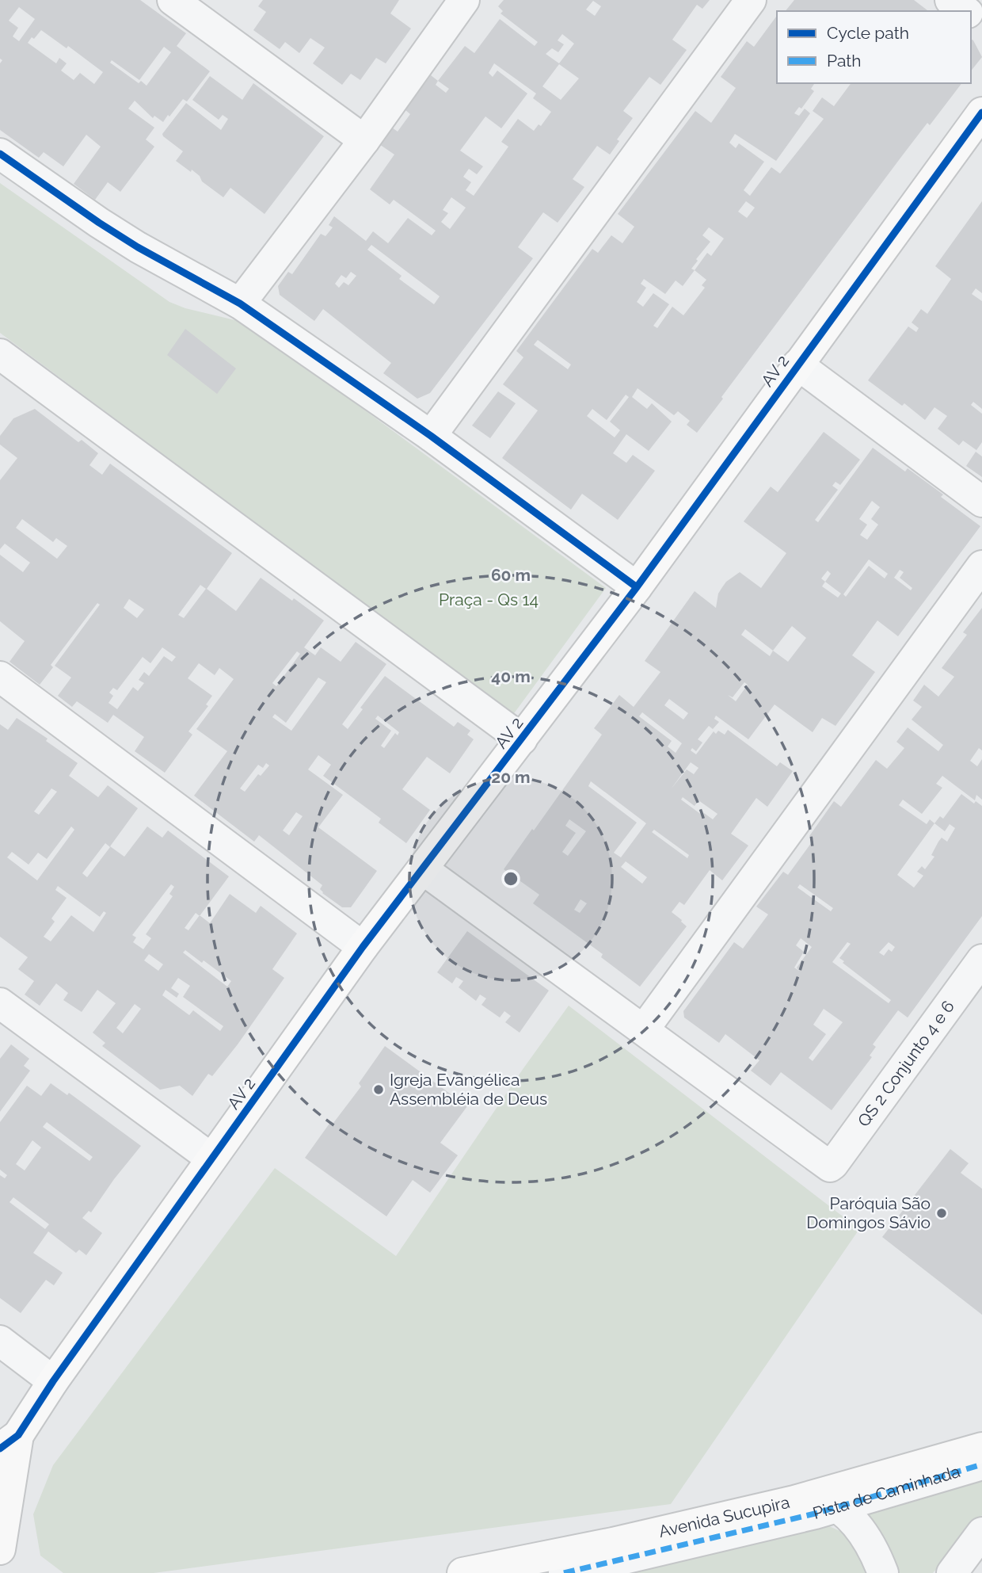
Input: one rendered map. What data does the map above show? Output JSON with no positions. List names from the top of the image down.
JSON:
{
  "streets": {
    "street": [
      "AV 2",
      "QS 2 Conjunto 4 e 6",
      "Pista de Caminhada",
      "Avenida Sucupira"
    ]
  },
  "crossings": [
    ["Pista de Caminhada", "Avenida Sucupira"]
  ],
  "parks": ["Praça - Qs 14"],
  "places": ["Igreja Evangélica Assembléia de Deus", "Paróquia São Domingos Sávio"],
  "legend": ["Cycle path", "Path"],
  "rings": ["60 m", "40 m", "20 m"]
}
